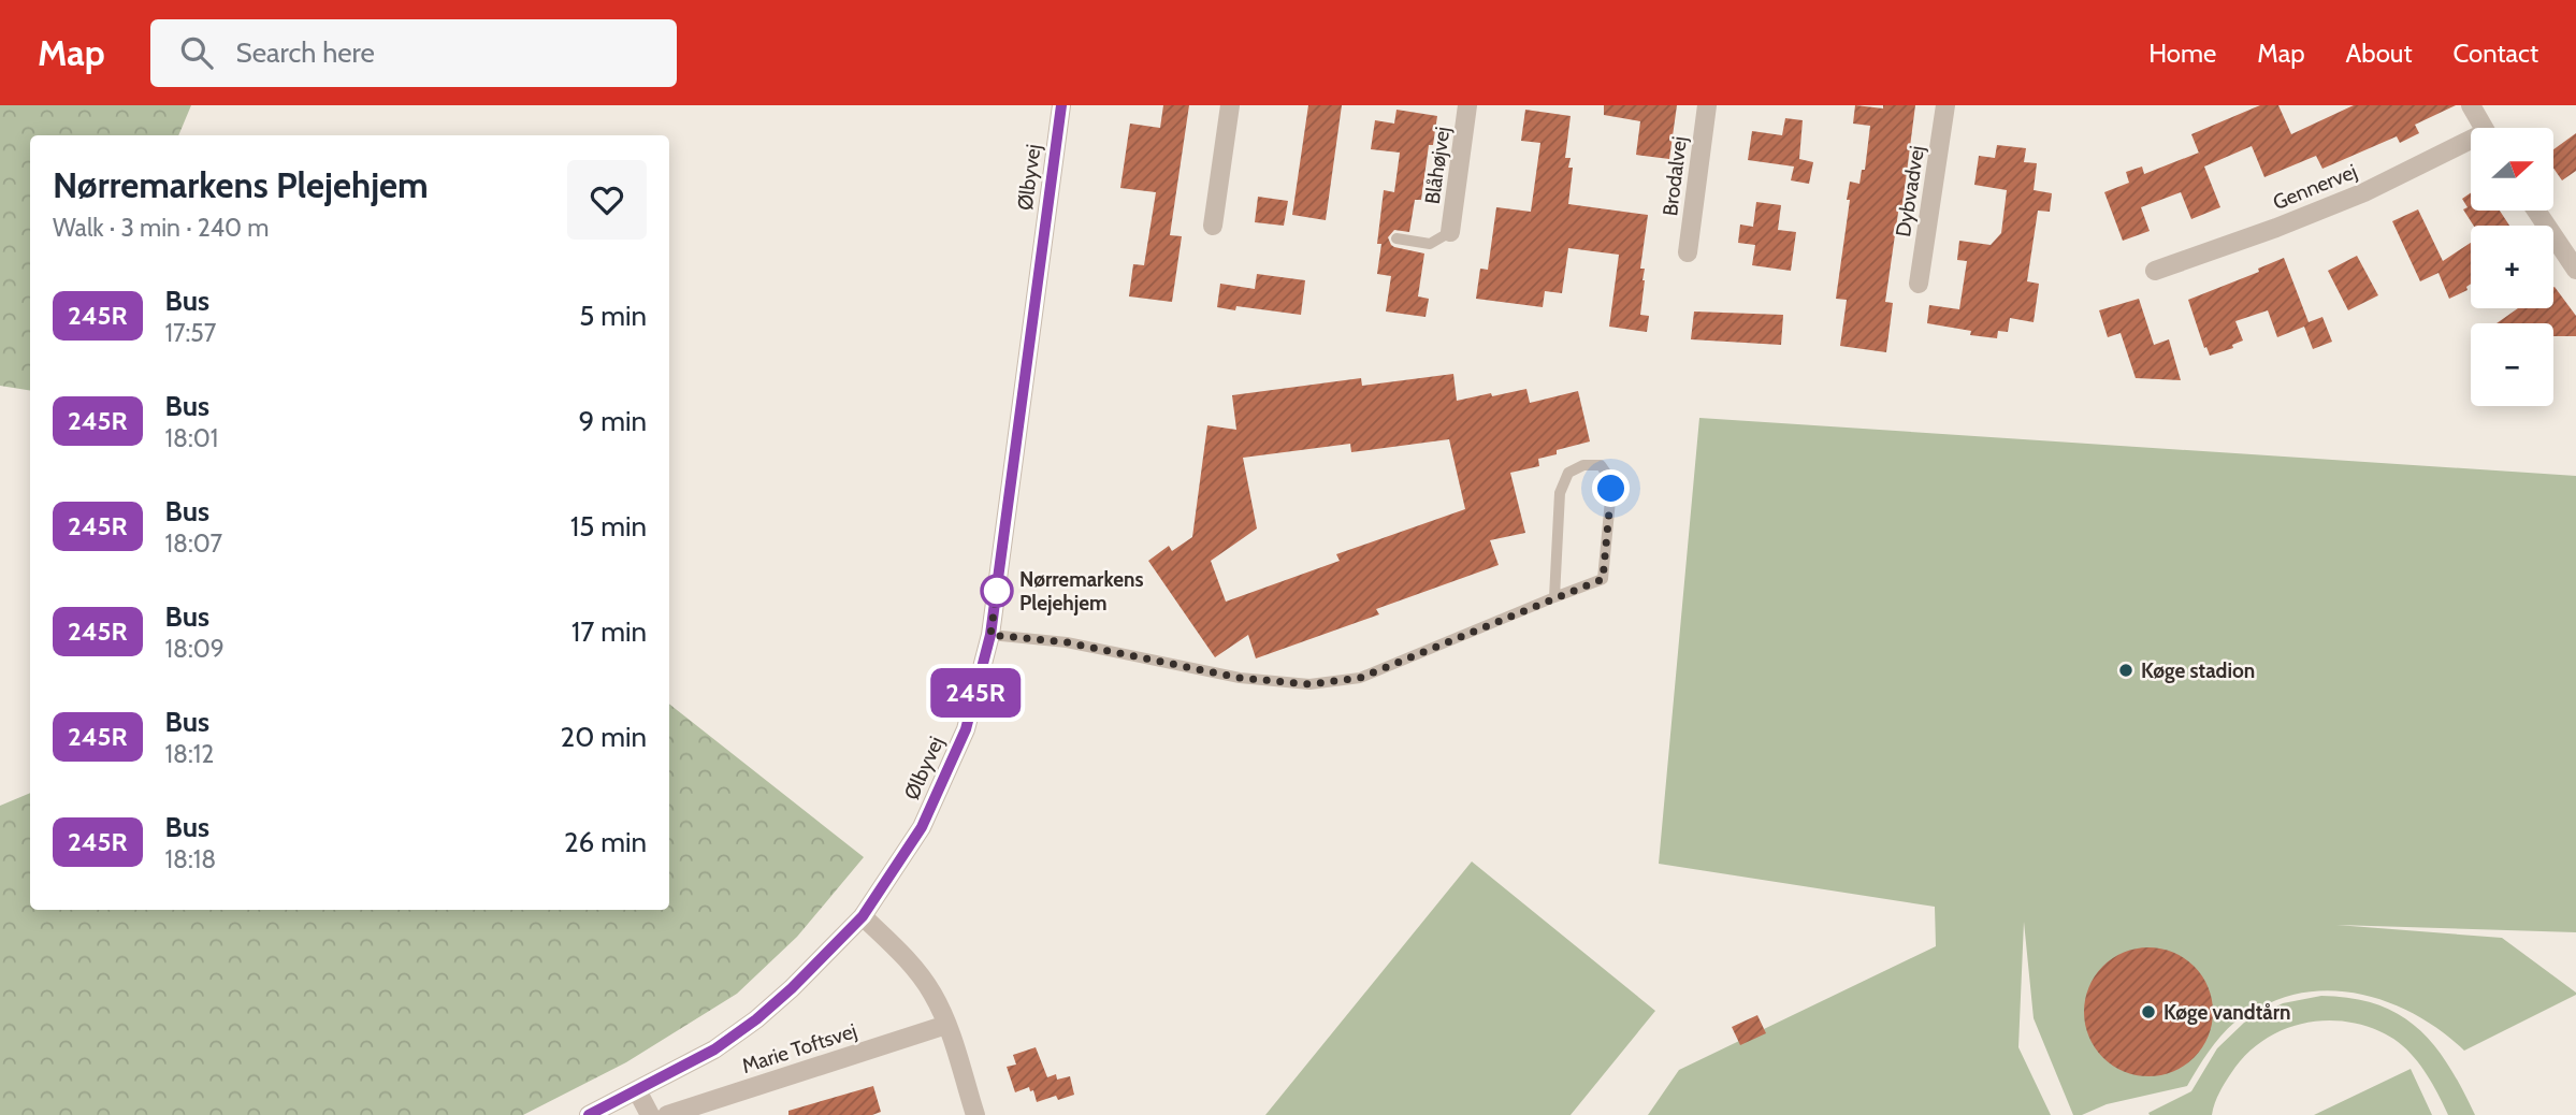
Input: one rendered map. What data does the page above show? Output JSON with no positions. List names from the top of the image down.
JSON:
{
  "streets": {
    "street": [
      "Blåhøjvej",
      "Brodalvej",
      "Ølbyvej",
      "Gennervej",
      "Dybvadvej",
      "Marie Toftsvej"
    ]
  },
  "places": ["Nørremarkens Plejehjem", "Køge stadion", "Køge vandtårn"],
  "lines": ["bus line 245R"],
  "north": "right",
  "page": {
    "header": "Map",
    "search": "Search here",
    "nav": [
      "Home",
      "Map",
      "About",
      "Contact"
    ],
    "on_map": "245R",
    "map_buttons": ["+", "−"],
    "heading": ["Nørremarkens Plejehjem", "Walk · 3 min · 240 m"],
    "list": [
      {
        "mark": "245R",
        "name": "Bus",
        "note": "17:57",
        "value": "5 min"
      },
      {
        "mark": "245R",
        "name": "Bus",
        "note": "18:01",
        "value": "9 min"
      },
      {
        "mark": "245R",
        "name": "Bus",
        "note": "18:07",
        "value": "15 min"
      },
      {
        "mark": "245R",
        "name": "Bus",
        "note": "18:09",
        "value": "17 min"
      },
      {
        "mark": "245R",
        "name": "Bus",
        "note": "18:12",
        "value": "20 min"
      },
      {
        "mark": "245R",
        "name": "Bus",
        "note": "18:18",
        "value": "26 min"
      }
    ]
  }
}
